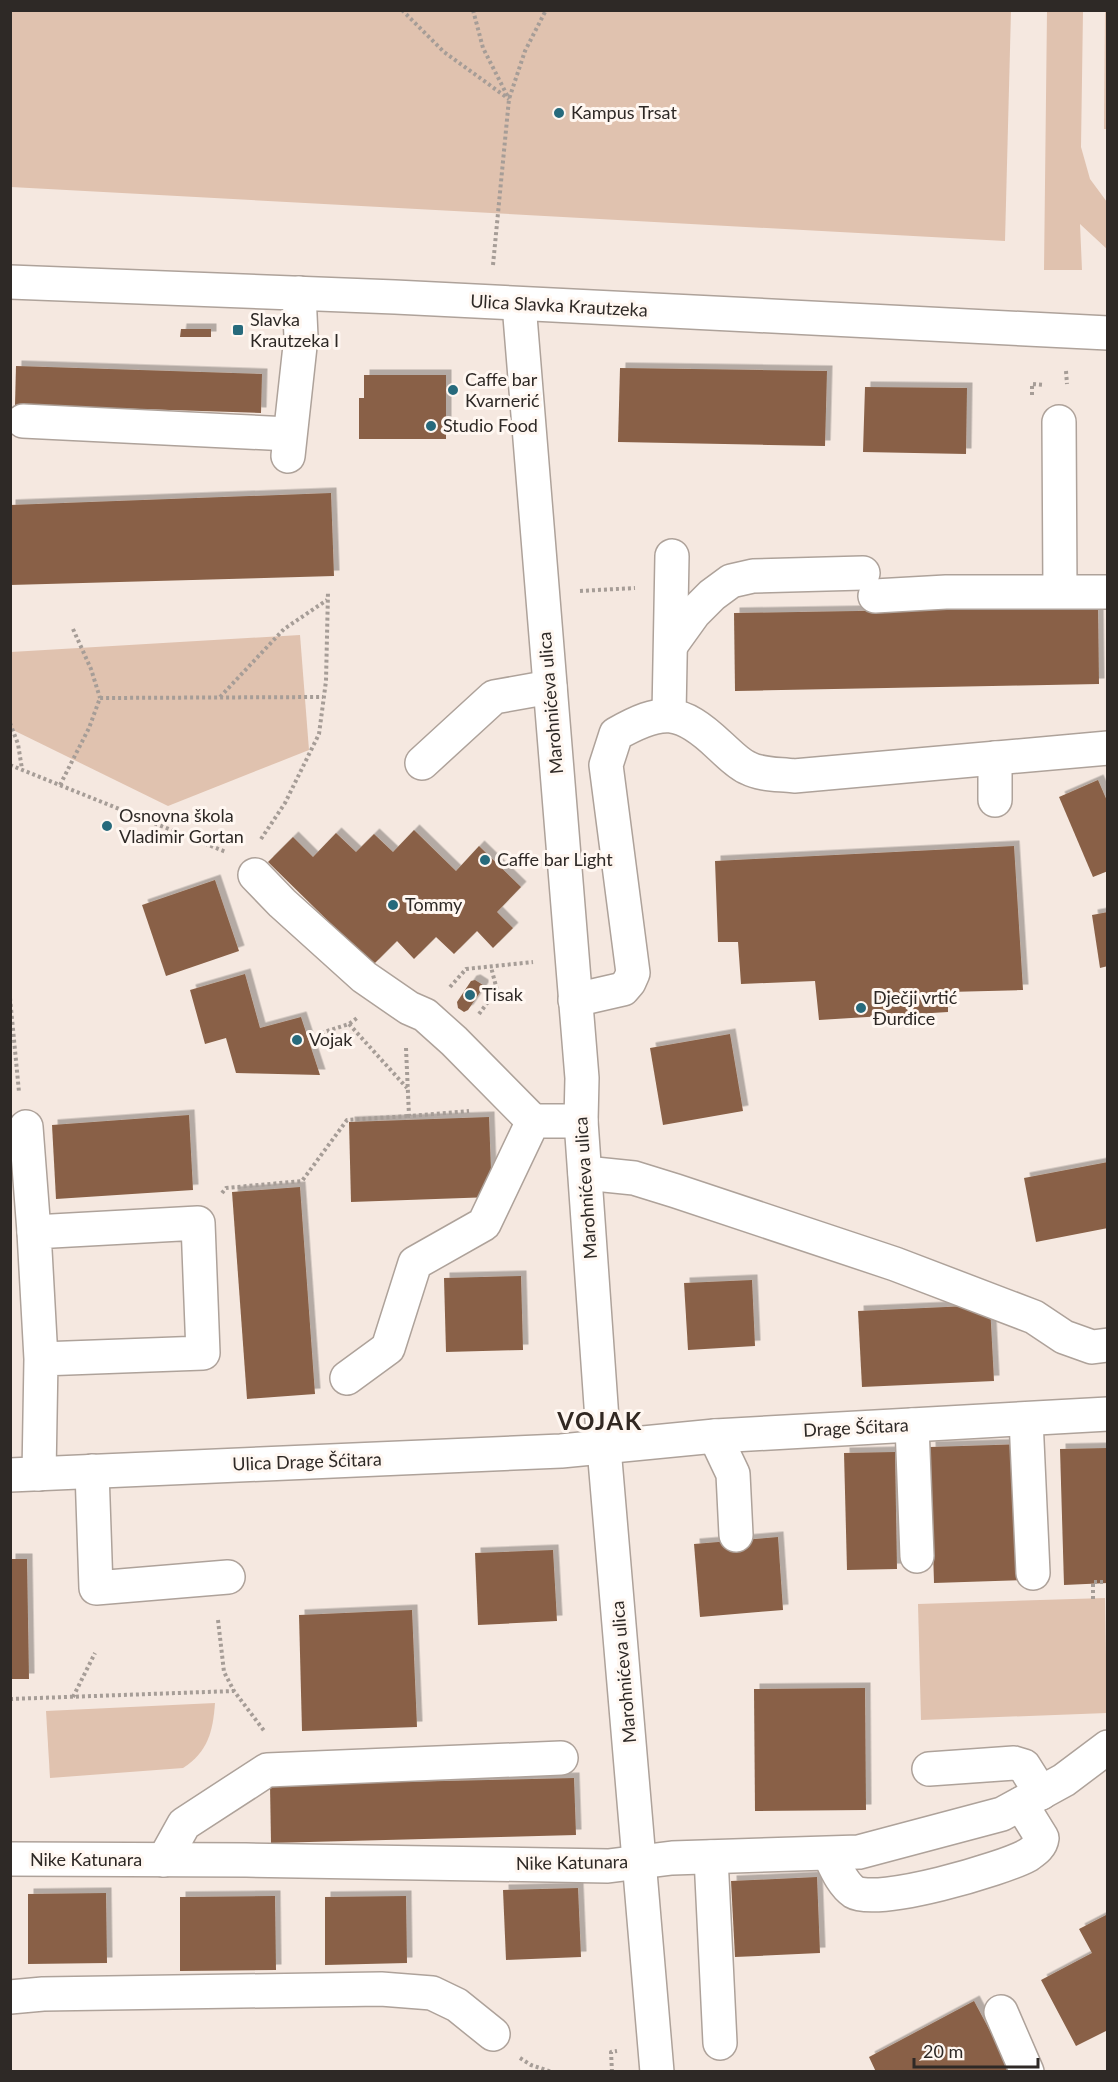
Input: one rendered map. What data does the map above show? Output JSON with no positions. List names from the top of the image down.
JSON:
{
  "streets": {
    "street": [
      "Ulica Slavka Krautzeka",
      "Marohnićeva ulica",
      "Drage Šćitara",
      "Ulica Drage Šćitara",
      "Nike Katunara"
    ]
  },
  "crossings": [
    ["Ulica Slavka Krautzeka", "Marohnićeva ulica"],
    ["Marohnićeva ulica", "Drage Šćitara"],
    ["Marohnićeva ulica", "Ulica Drage Šćitara"],
    ["Marohnićeva ulica", "Nike Katunara"],
    ["Drage Šćitara", "Ulica Drage Šćitara"]
  ],
  "districts": ["VOJAK"],
  "places": {
    "other": [
      "Kampus Trsat",
      "Caffe bar Kvarnerić",
      "Studio Food",
      "Osnovna škola Vladimir Gortan",
      "Caffe bar Light",
      "Tommy",
      "Tisak",
      "Dječji vrtić Đurđice",
      "Vojak"
    ],
    "transit": ["Slavka Krautzeka I"]
  },
  "scale_bar": "20 m"
}
